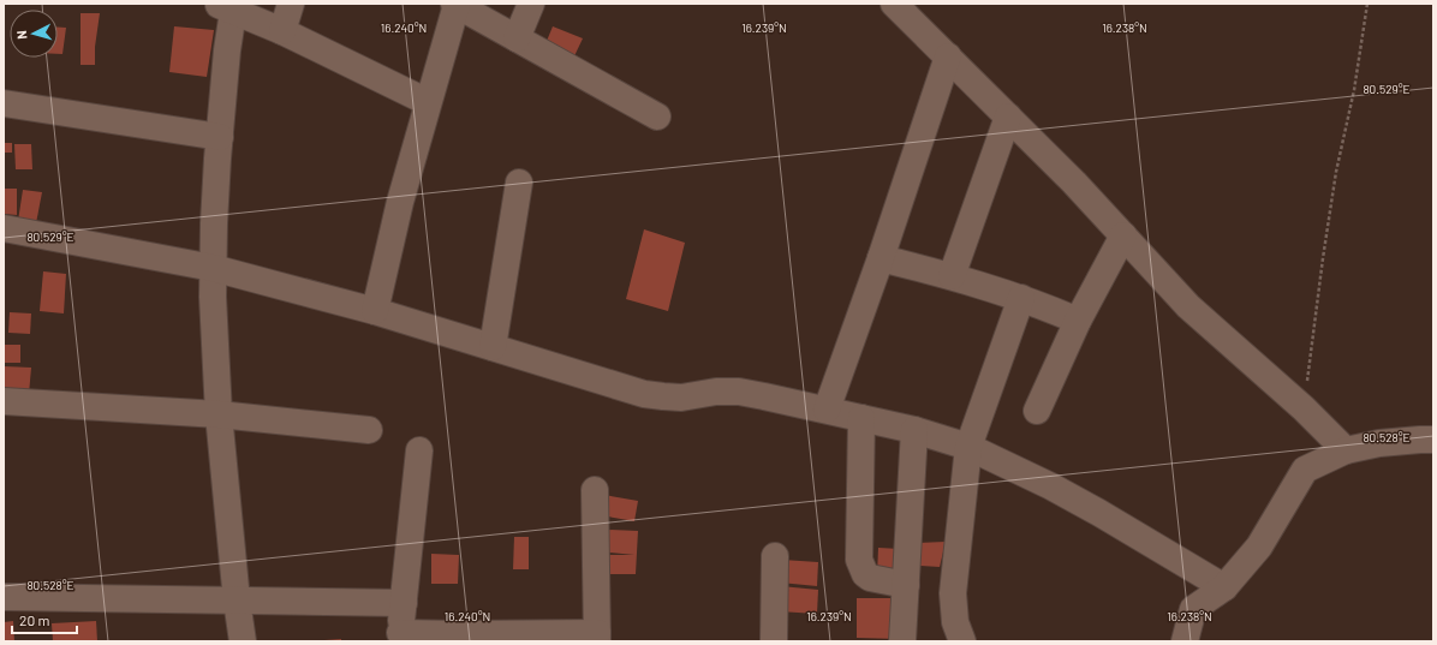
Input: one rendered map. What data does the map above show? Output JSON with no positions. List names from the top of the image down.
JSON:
{
  "scale_bar": "20 m",
  "north": "left",
  "coordinates": [
    "16.240°N",
    "16.239°N",
    "16.238°N",
    "80.529°E",
    "80.528°E"
  ]
}
